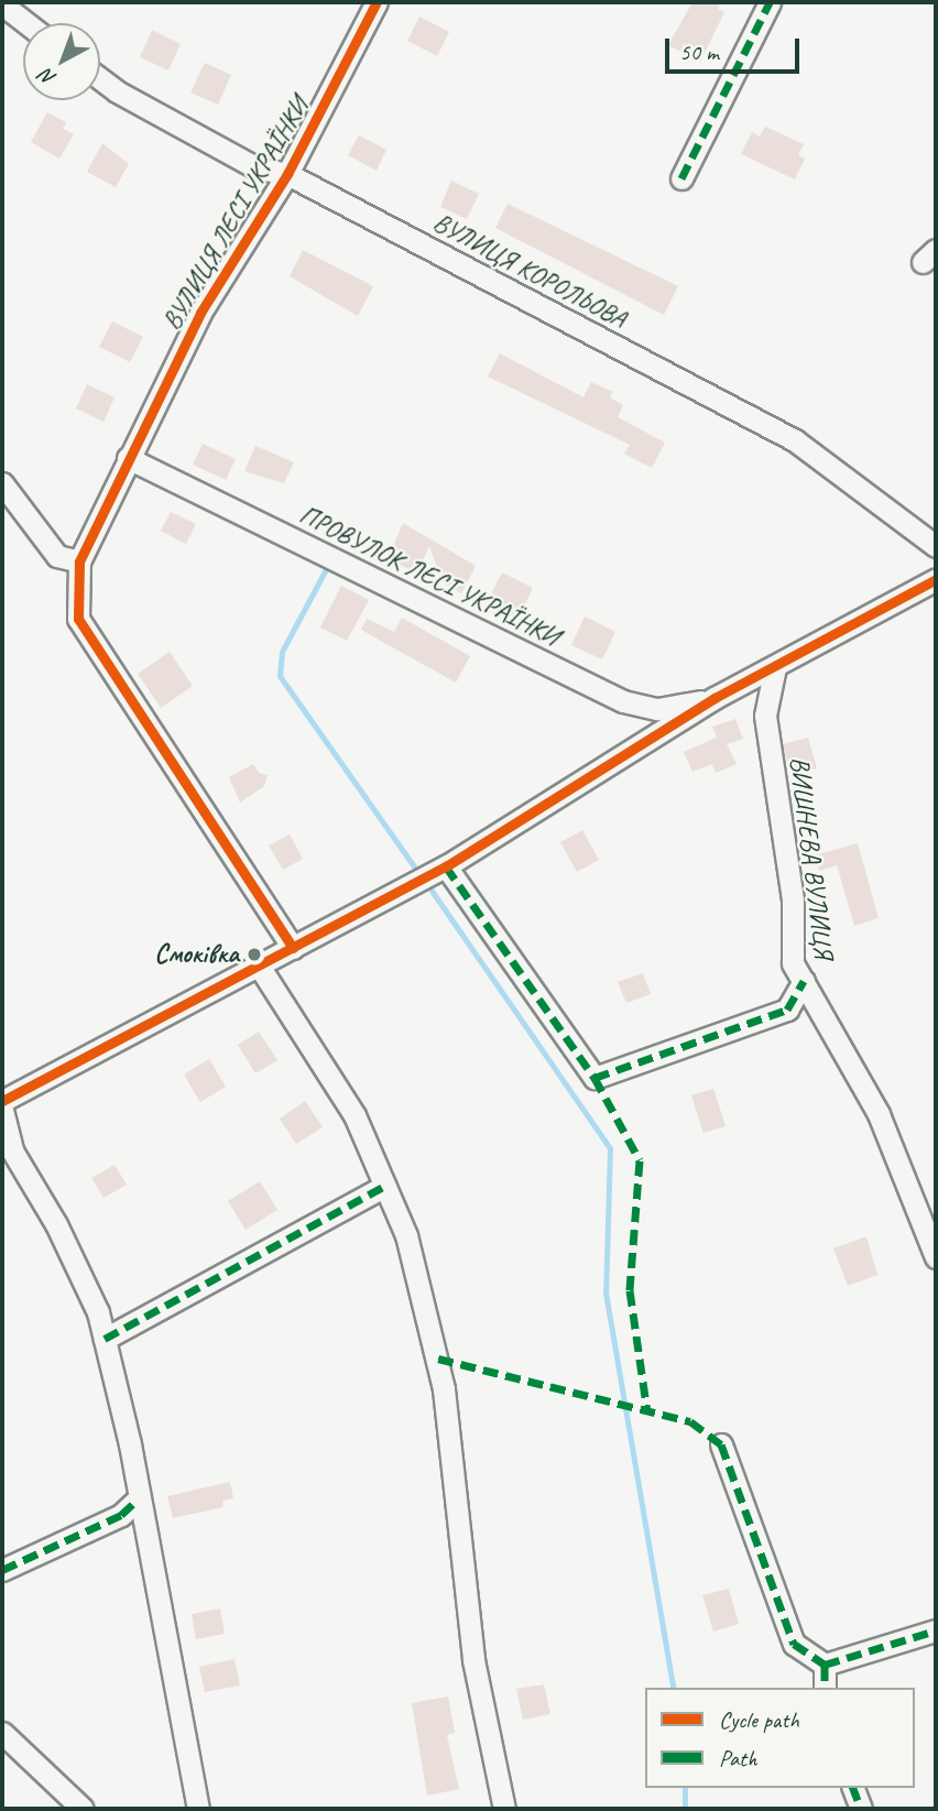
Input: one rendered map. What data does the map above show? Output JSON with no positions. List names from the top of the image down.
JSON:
{
  "streets": {
    "street": [
      "ВУЛИЦЯ ЛЕСІ УКРАЇНКИ",
      "ВУЛИЦЯ КОРОЛЬОВА",
      "ПРОВУЛОК ЛЕСІ УКРАЇНКИ",
      "ВИШНЕВА ВУЛИЦЯ"
    ]
  },
  "crossings": [
    ["ВУЛИЦЯ ЛЕСІ УКРАЇНКИ", "ВУЛИЦЯ КОРОЛЬОВА"],
    ["ВУЛИЦЯ ЛЕСІ УКРАЇНКИ", "ПРОВУЛОК ЛЕСІ УКРАЇНКИ"]
  ],
  "places": ["Смоківка"],
  "legend": ["Cycle path", "Path"],
  "scale_bar": "50 m",
  "north": "bottom left"
}
